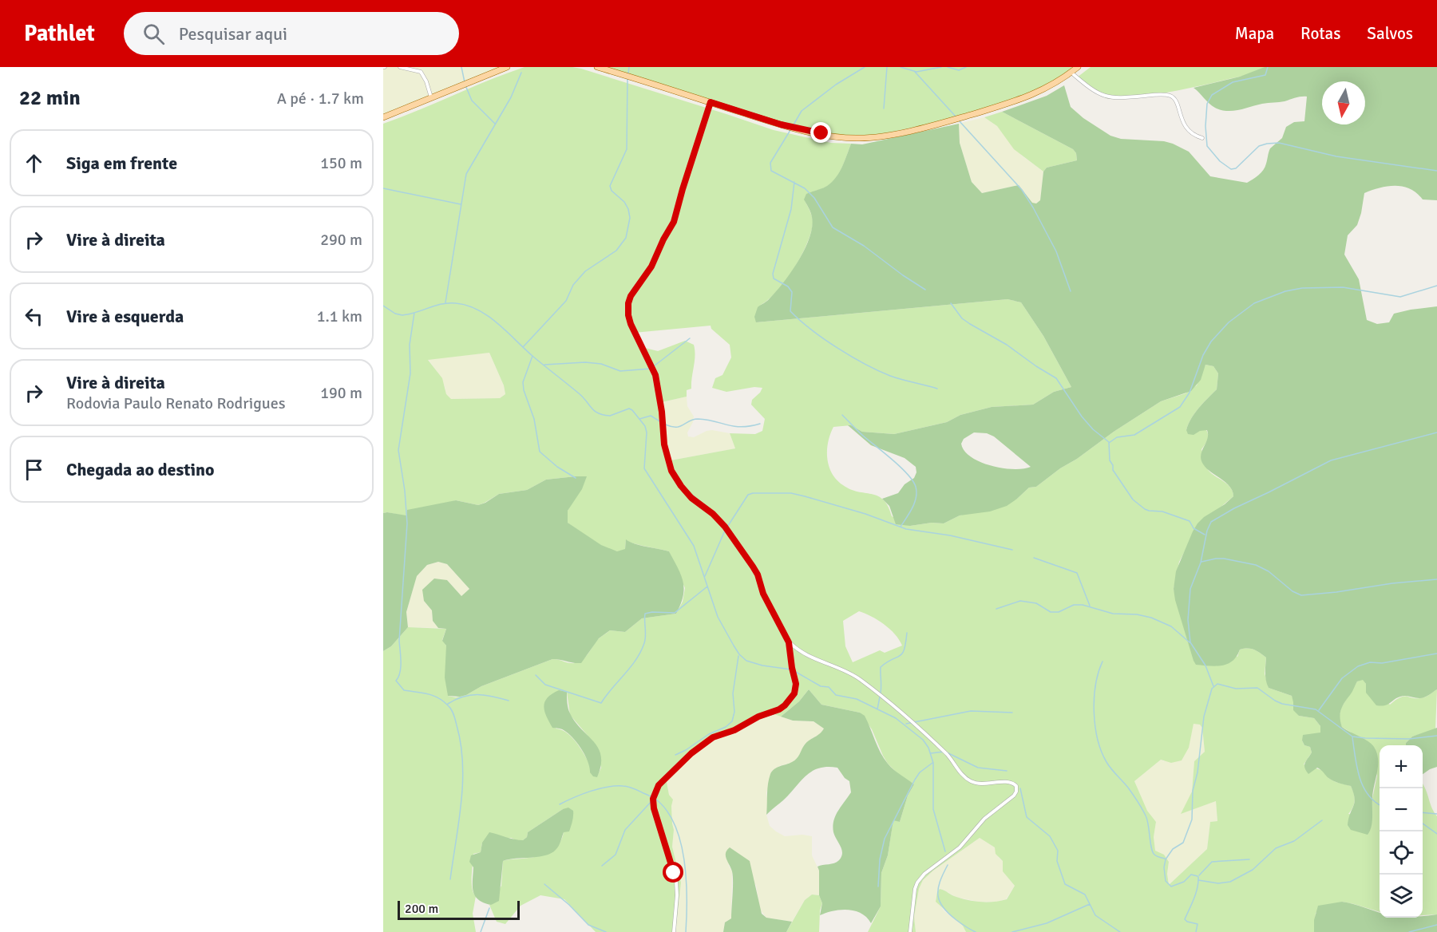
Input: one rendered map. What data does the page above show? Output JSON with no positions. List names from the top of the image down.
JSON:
{
  "scale_bar": "200 m",
  "north": "bottom",
  "page": {
    "header": "Pathlet",
    "search": "Pesquisar aqui",
    "nav": ["Mapa", "Rotas", "Salvos"],
    "heading": ["22 min", "A pé · 1.7 km"],
    "list": [
      ["Siga em frente", "150 m"],
      ["Vire à direita", "290 m"],
      ["Vire à esquerda", "1.1 km"],
      ["Vire à direita", "Rodovia Paulo Renato Rodrigues", "190 m"],
      "Chegada ao destino"
    ],
    "map_buttons": ["+", "−"],
    "scale": "200 m"
  }
}
